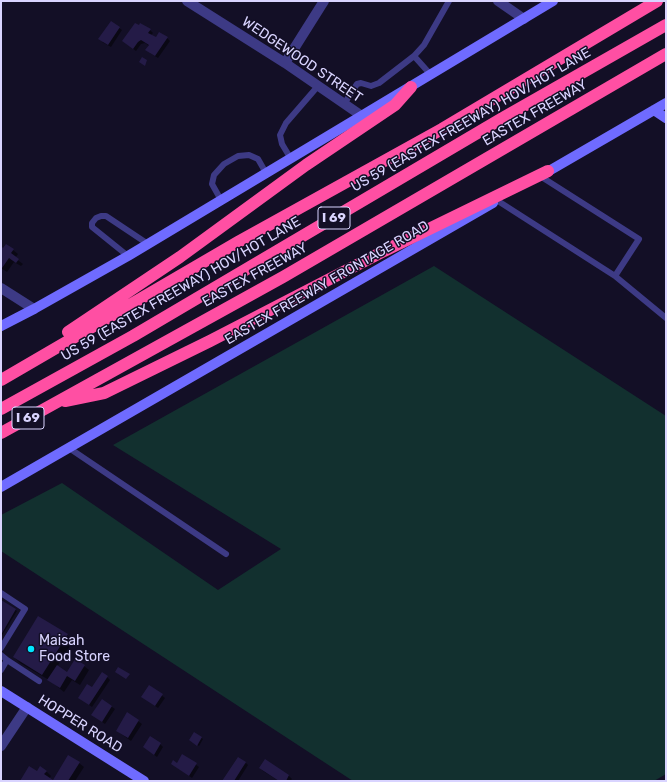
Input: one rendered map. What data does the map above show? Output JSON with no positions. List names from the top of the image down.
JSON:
{
  "streets": {
    "highway": ["EASTEX FREEWAY", "US 59 (EASTEX FREEWAY) HOV/HOT LANE", "I 69"],
    "main road": ["EASTEX FREEWAY FRONTAGE ROAD", "HOPPER ROAD"],
    "street": ["WEDGEWOOD STREET"]
  },
  "places": ["Maisah Food Store"]
}
